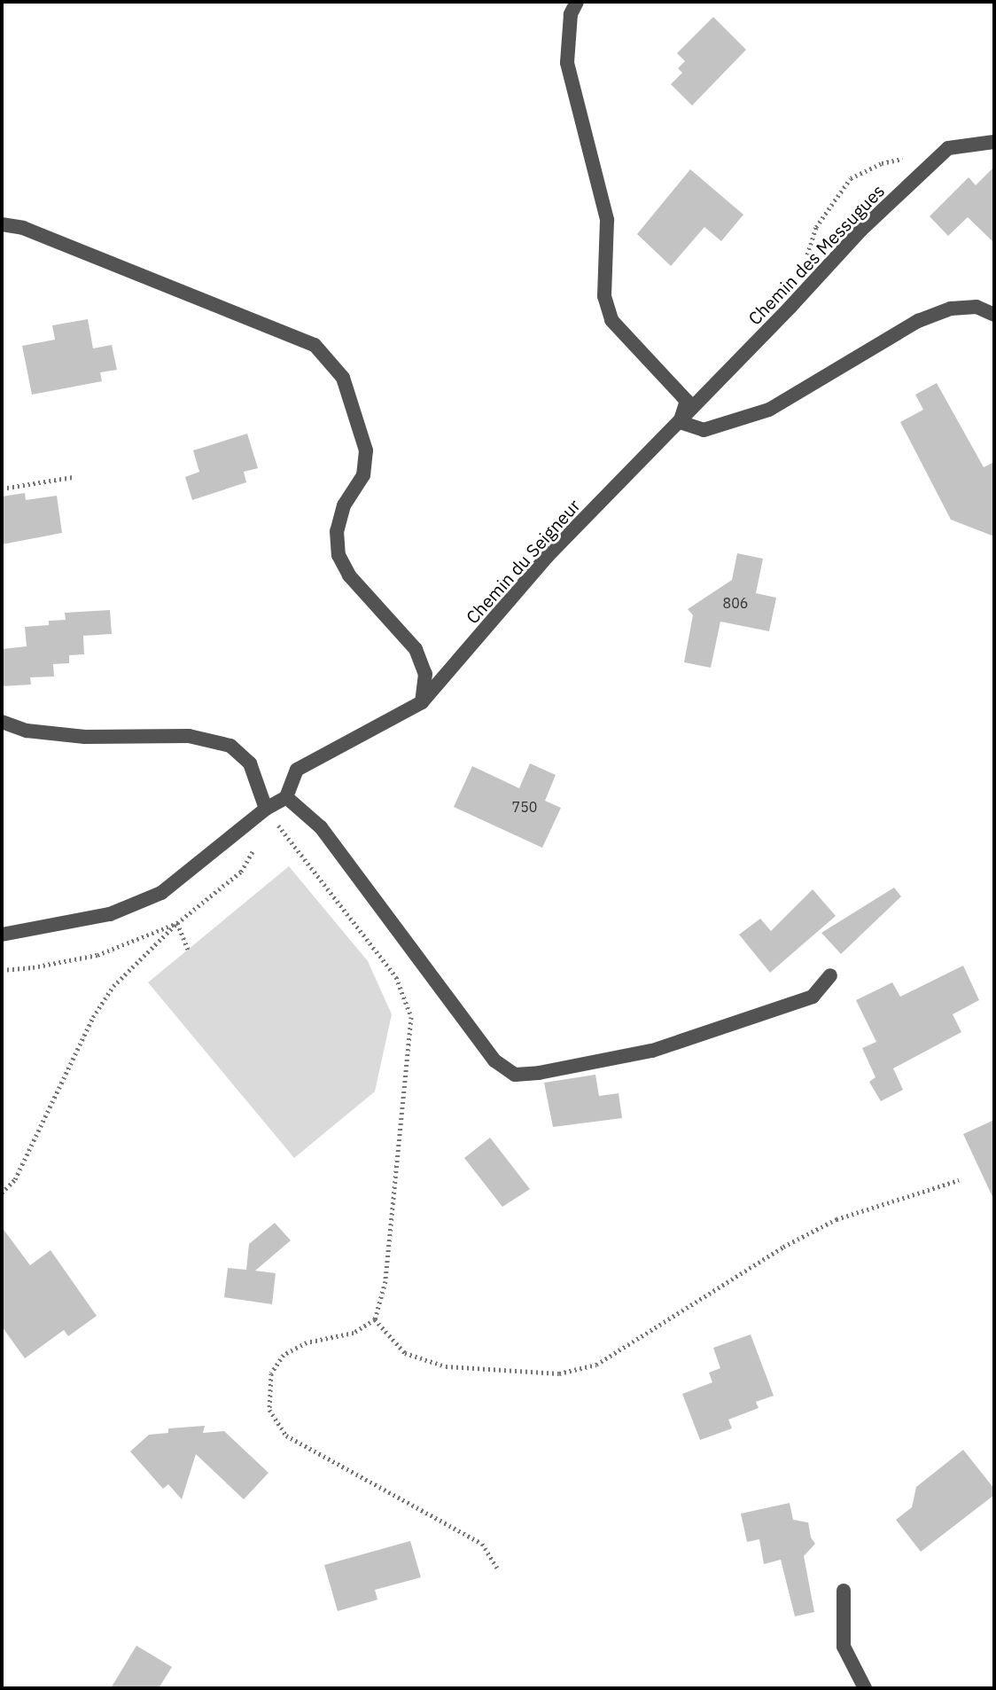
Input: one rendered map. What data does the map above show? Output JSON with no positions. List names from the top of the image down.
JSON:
{
  "streets": {
    "street": ["Chemin des Messugues", "Chemin du Seigneur"]
  },
  "crossings": [
    ["Chemin des Messugues", "Chemin du Seigneur"]
  ],
  "house_numbers": ["806", "750"]
}
